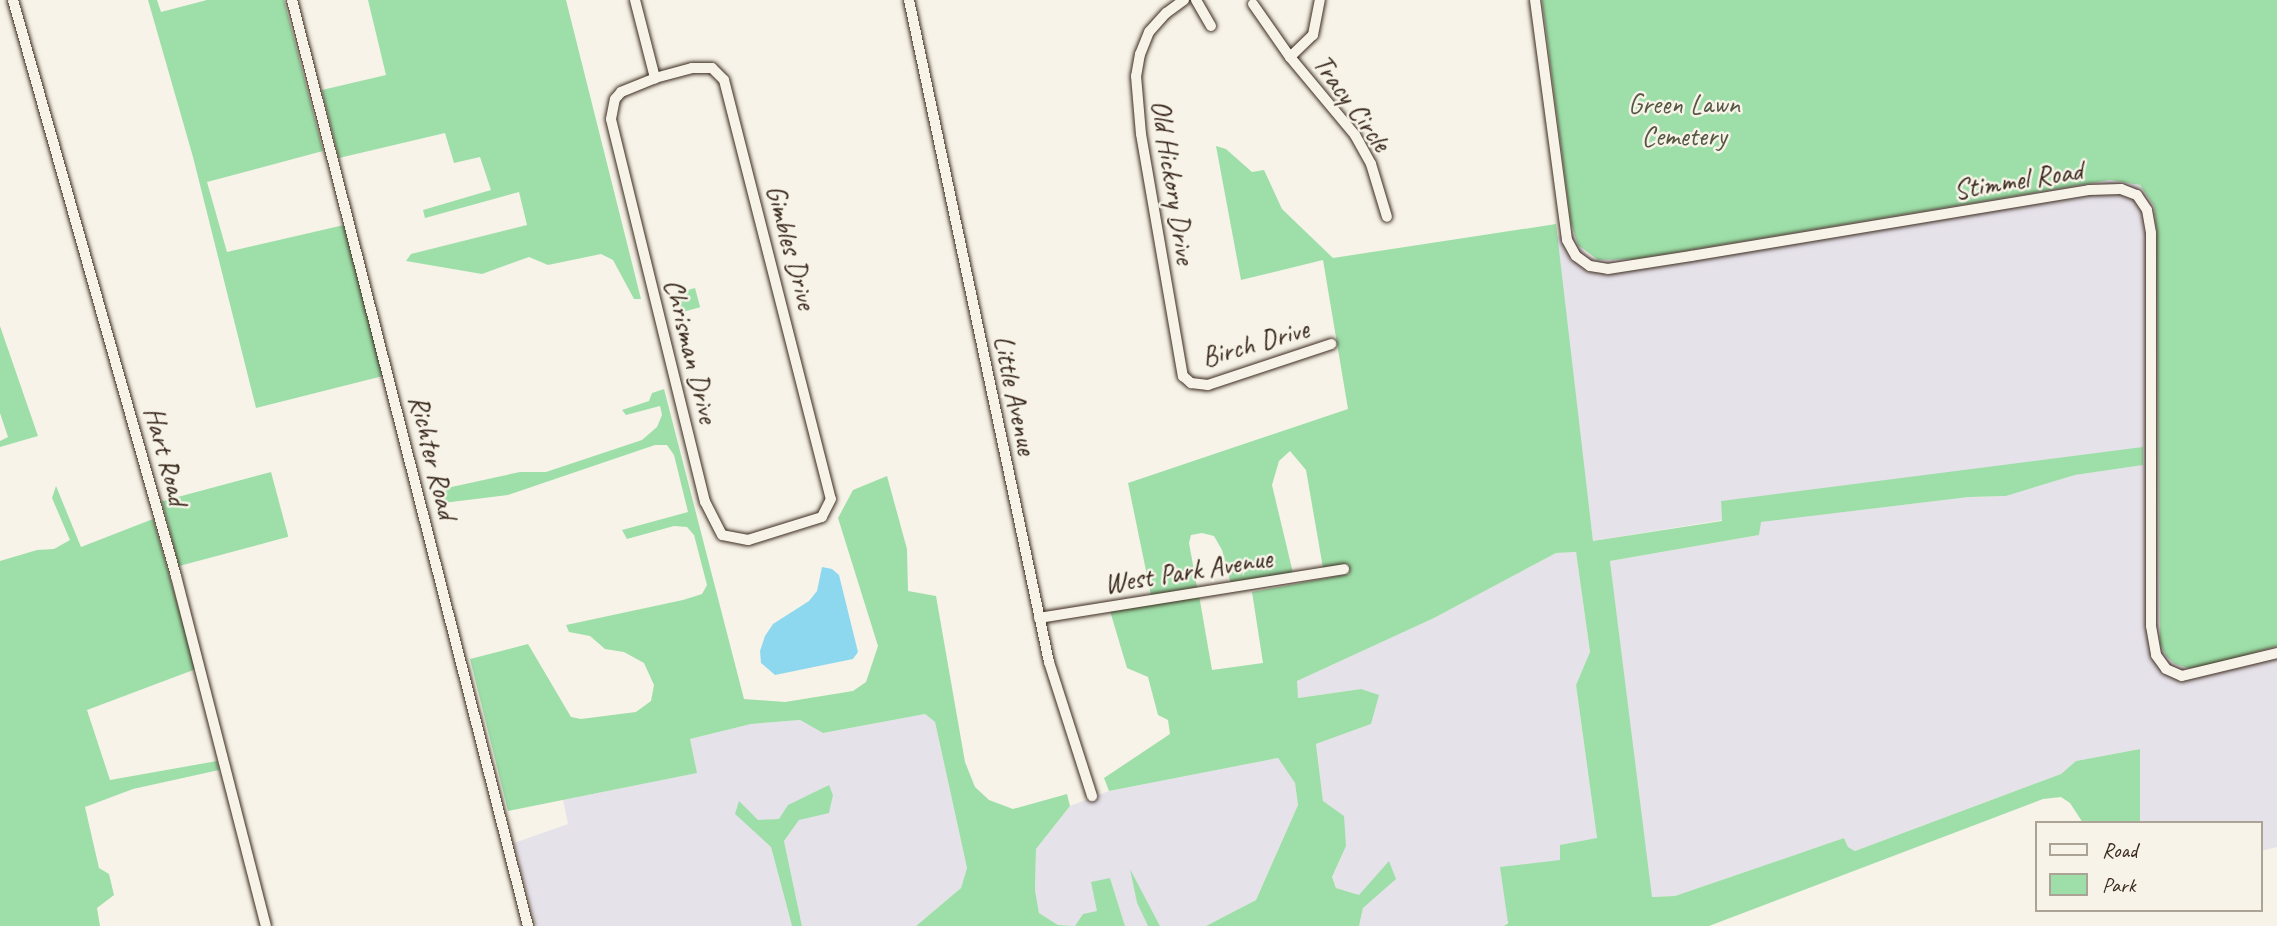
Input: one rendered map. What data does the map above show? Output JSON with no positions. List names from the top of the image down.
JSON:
{
  "streets": {
    "street": [
      "Tracy Circle",
      "Stimmel Road",
      "Old Hickory Drive",
      "Gimbles Drive",
      "Birch Drive",
      "Chrisman Drive",
      "Little Avenue",
      "Hart Road",
      "Richter Road",
      "West Park Avenue"
    ]
  },
  "crossings": [
    ["Old Hickory Drive", "Birch Drive"],
    ["Gimbles Drive", "Chrisman Drive"],
    ["Little Avenue", "West Park Avenue"]
  ],
  "parks": ["Green Lawn Cemetery"],
  "legend": ["Road", "Park"]
}
